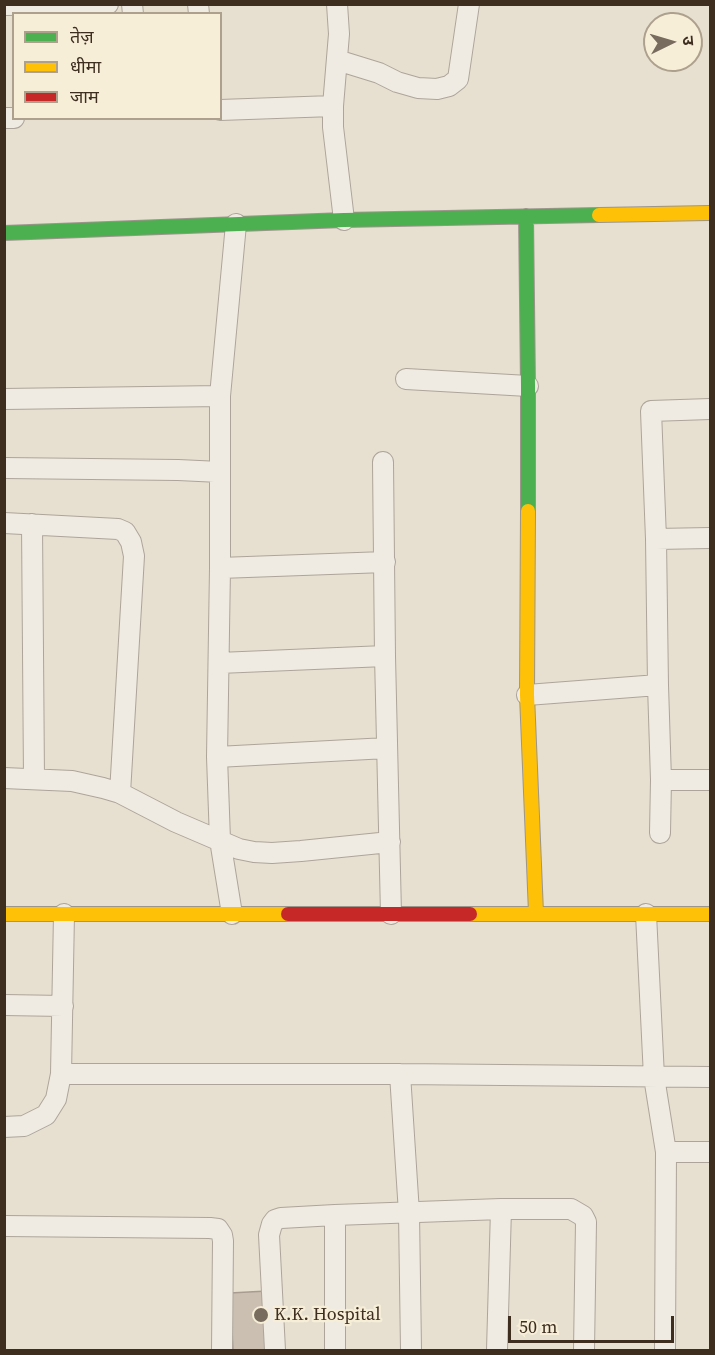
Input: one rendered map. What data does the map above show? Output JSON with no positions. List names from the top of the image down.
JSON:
{
  "places": ["K.K. Hospital"],
  "legend": ["तेज़", "धीमा", "जाम"],
  "scale_bar": "50 m",
  "north": "right"
}
